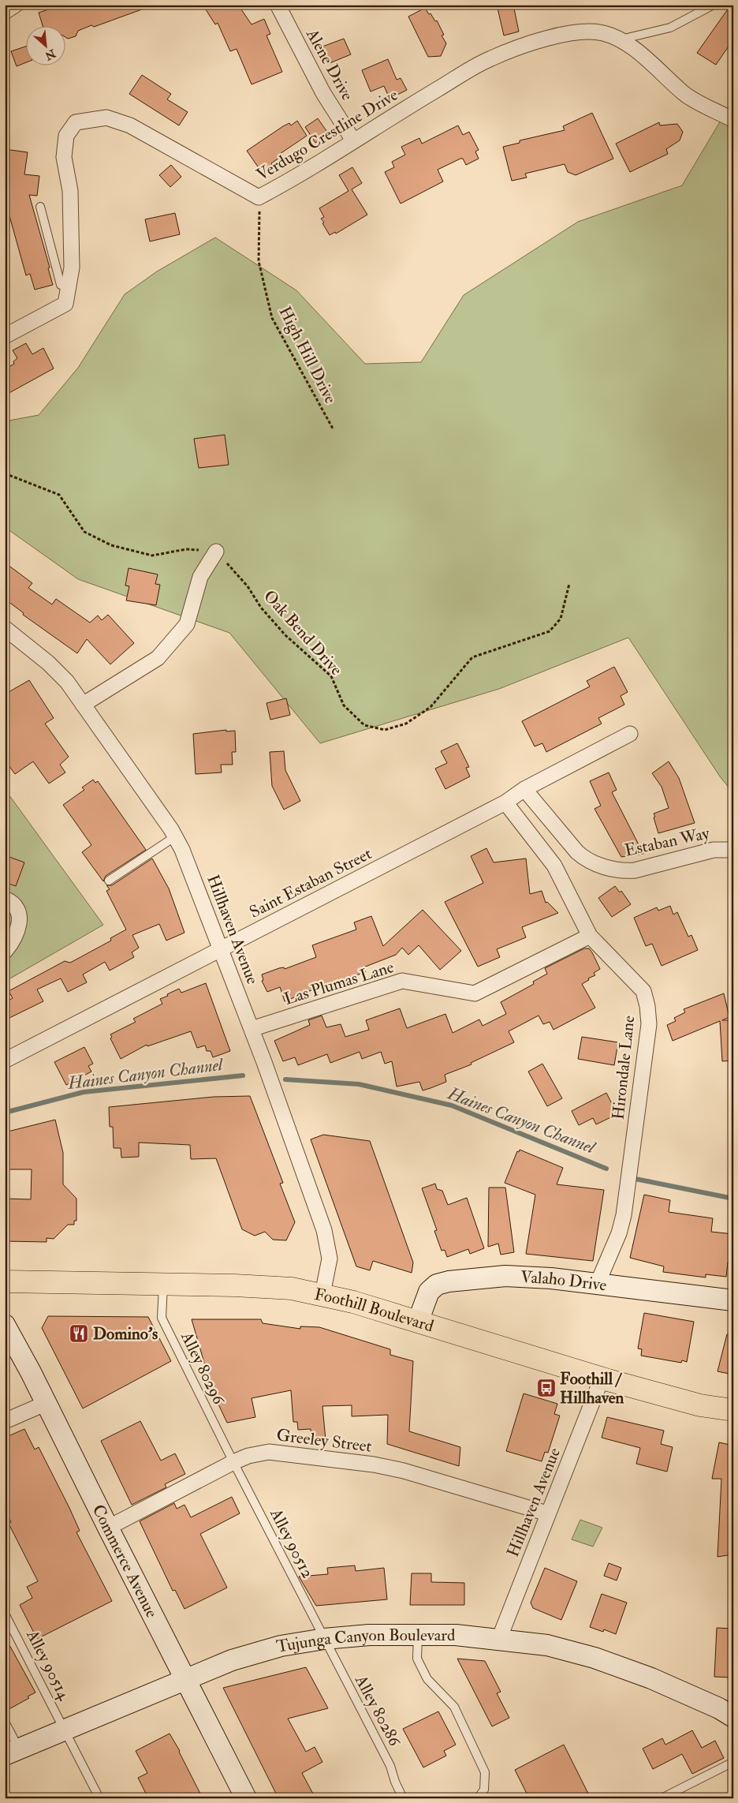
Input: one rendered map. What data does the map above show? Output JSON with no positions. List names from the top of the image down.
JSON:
{
  "streets": {
    "main road": ["Foothill Boulevard"],
    "street": [
      "Alene Drive",
      "Verdugo Crestline Drive",
      "Estaban Way",
      "Saint Estaban Street",
      "Hillhaven Avenue",
      "Las Plumas Lane",
      "Hirondale Lane",
      "Valaho Drive",
      "Greeley Street",
      "Commerce Avenue",
      "Tujunga Canyon Boulevard"
    ],
    "lane": [
      "Alley 80296",
      "Alley 90512",
      "Alley 90514",
      "Alley 80286"
    ],
    "path": ["High Hill Drive", "Oak Bend Drive"]
  },
  "crossings": [
    ["Alene Drive", "Verdugo Crestline Drive"],
    ["Verdugo Crestline Drive", "High Hill Drive"],
    ["Estaban Way", "Saint Estaban Street"],
    ["Saint Estaban Street", "Hillhaven Avenue"],
    ["Saint Estaban Street", "Hirondale Lane"],
    ["Hillhaven Avenue", "Las Plumas Lane"],
    ["Hillhaven Avenue", "Foothill Boulevard"],
    ["Hillhaven Avenue", "Greeley Street"],
    ["Hillhaven Avenue", "Tujunga Canyon Boulevard"],
    ["Las Plumas Lane", "Hirondale Lane"],
    ["Hirondale Lane", "Valaho Drive"],
    ["Valaho Drive", "Foothill Boulevard"],
    ["Foothill Boulevard", "Alley 80296"],
    ["Alley 80296", "Greeley Street"],
    ["Alley 80296", "Alley 90512"],
    ["Greeley Street", "Alley 90512"],
    ["Greeley Street", "Commerce Avenue"],
    ["Alley 90512", "Tujunga Canyon Boulevard"],
    ["Alley 90512", "Alley 80286"],
    ["Commerce Avenue", "Tujunga Canyon Boulevard"],
    ["Tujunga Canyon Boulevard", "Alley 90514"],
    ["Tujunga Canyon Boulevard", "Alley 80286"]
  ],
  "water": ["Haines Canyon Channel"],
  "places": {
    "restaurant": ["Domino's"],
    "bus stop": ["Foothill / Hillhaven"]
  },
  "north": "bottom right"
}
